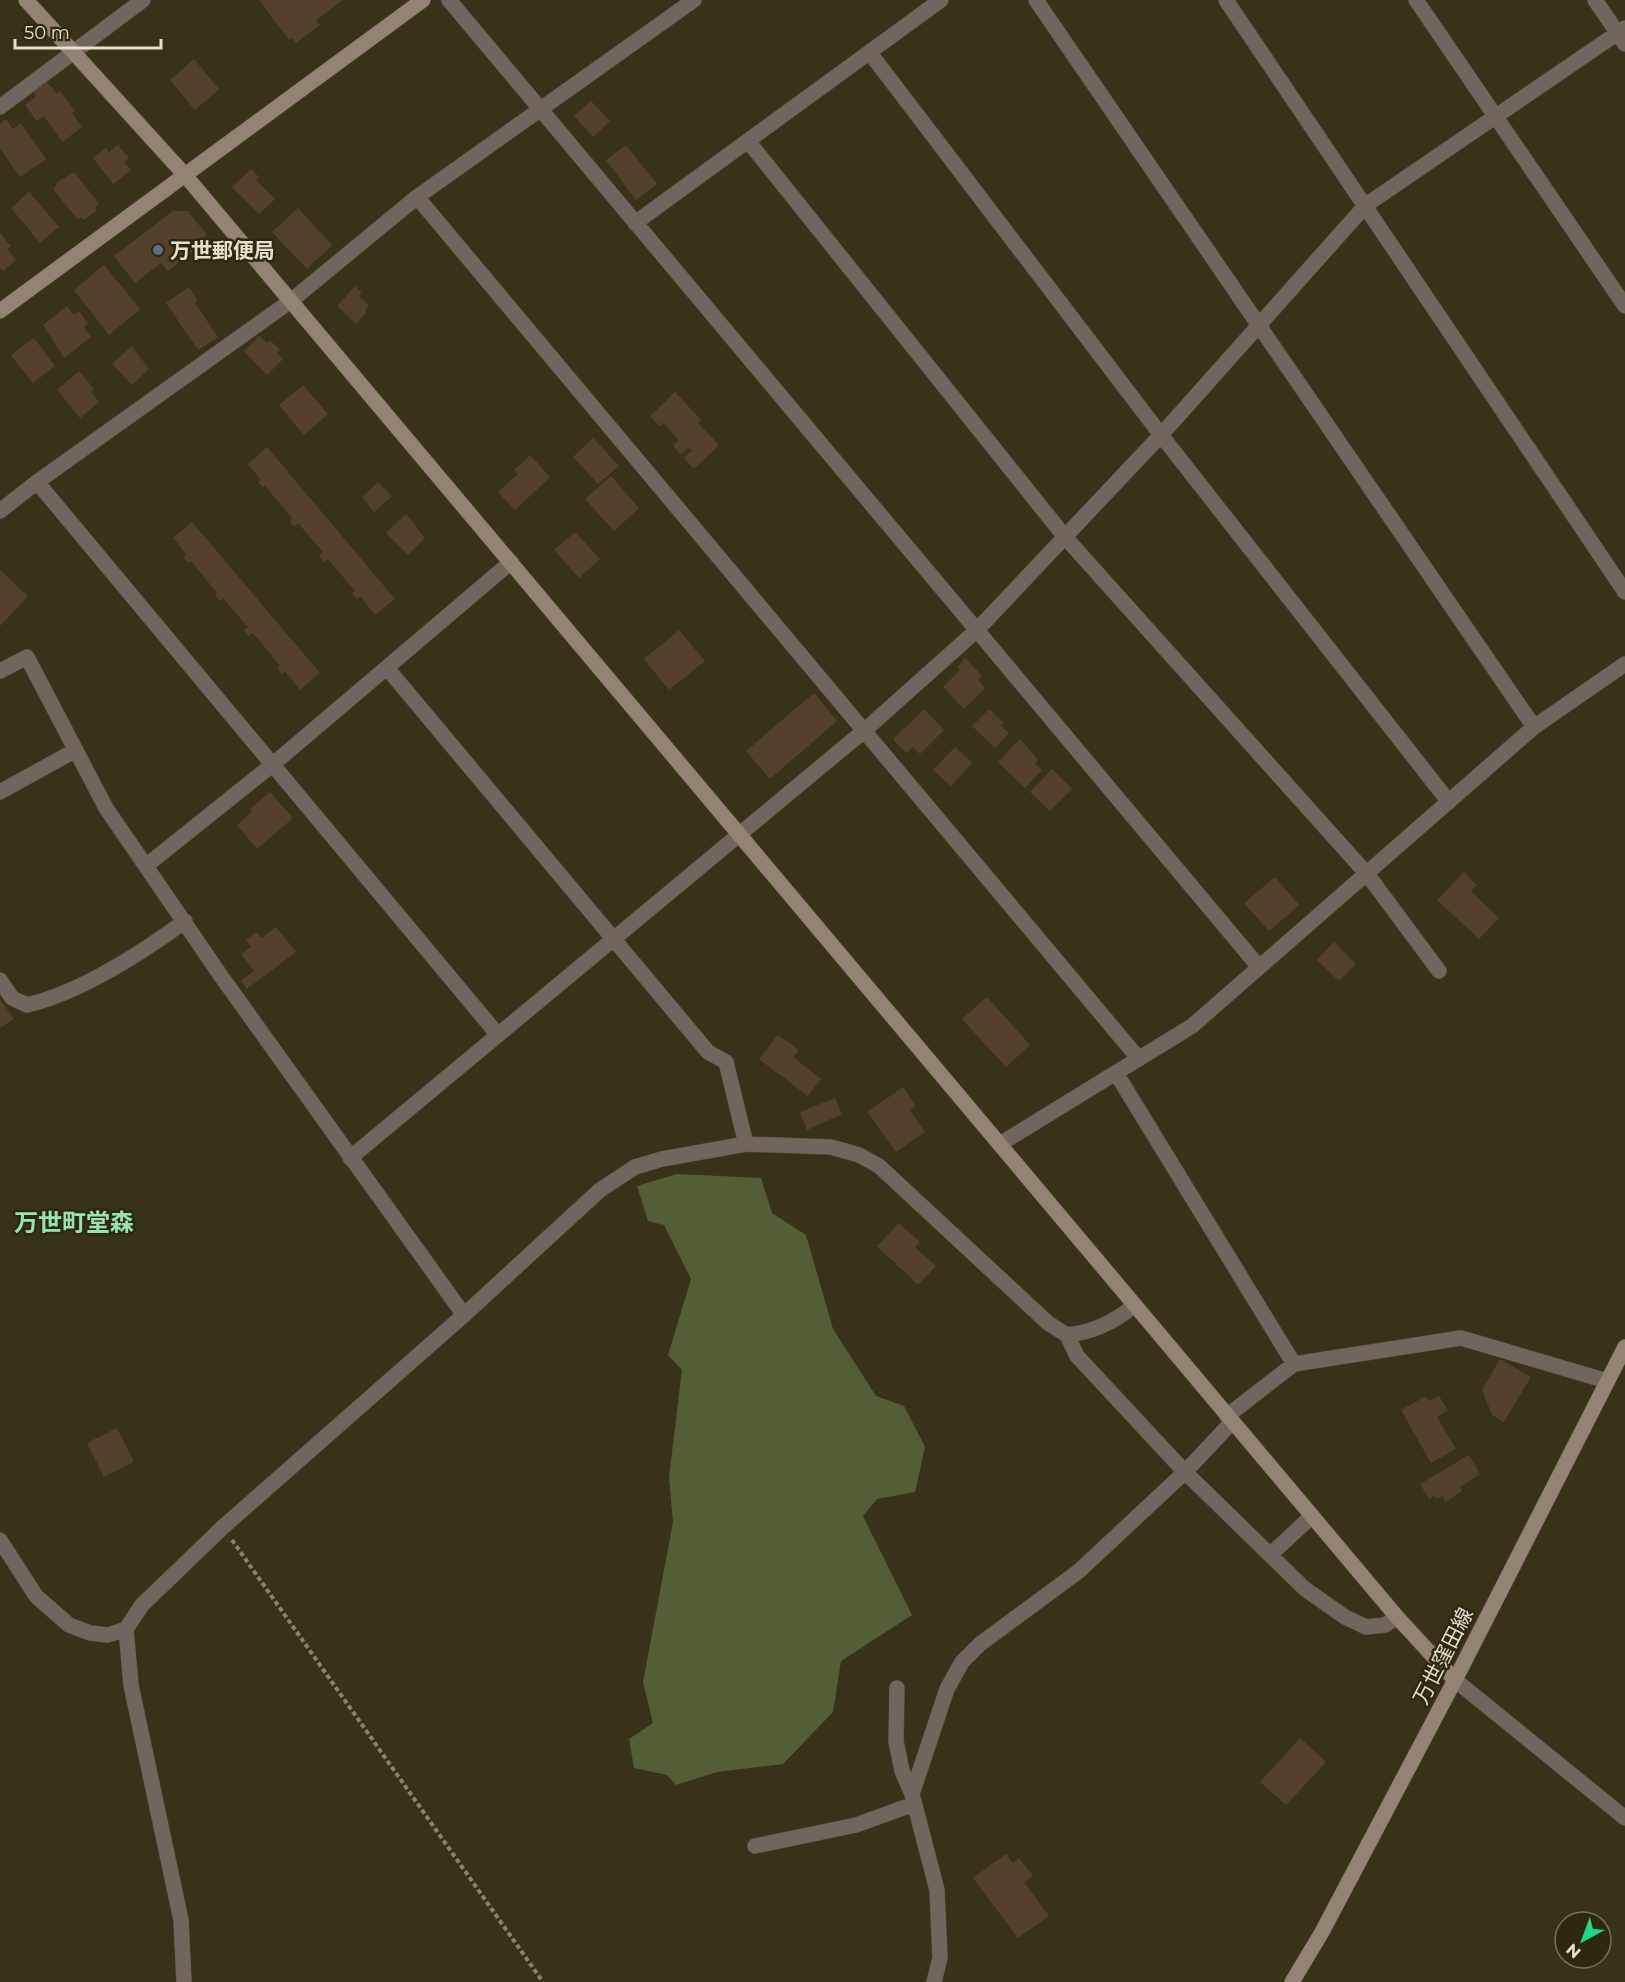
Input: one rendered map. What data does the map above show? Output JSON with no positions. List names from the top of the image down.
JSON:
{
  "streets": {
    "street": ["万世窪田線"]
  },
  "districts": ["万世町堂森"],
  "places": ["万世郵便局"],
  "scale_bar": "50 m",
  "north": "bottom left"
}
